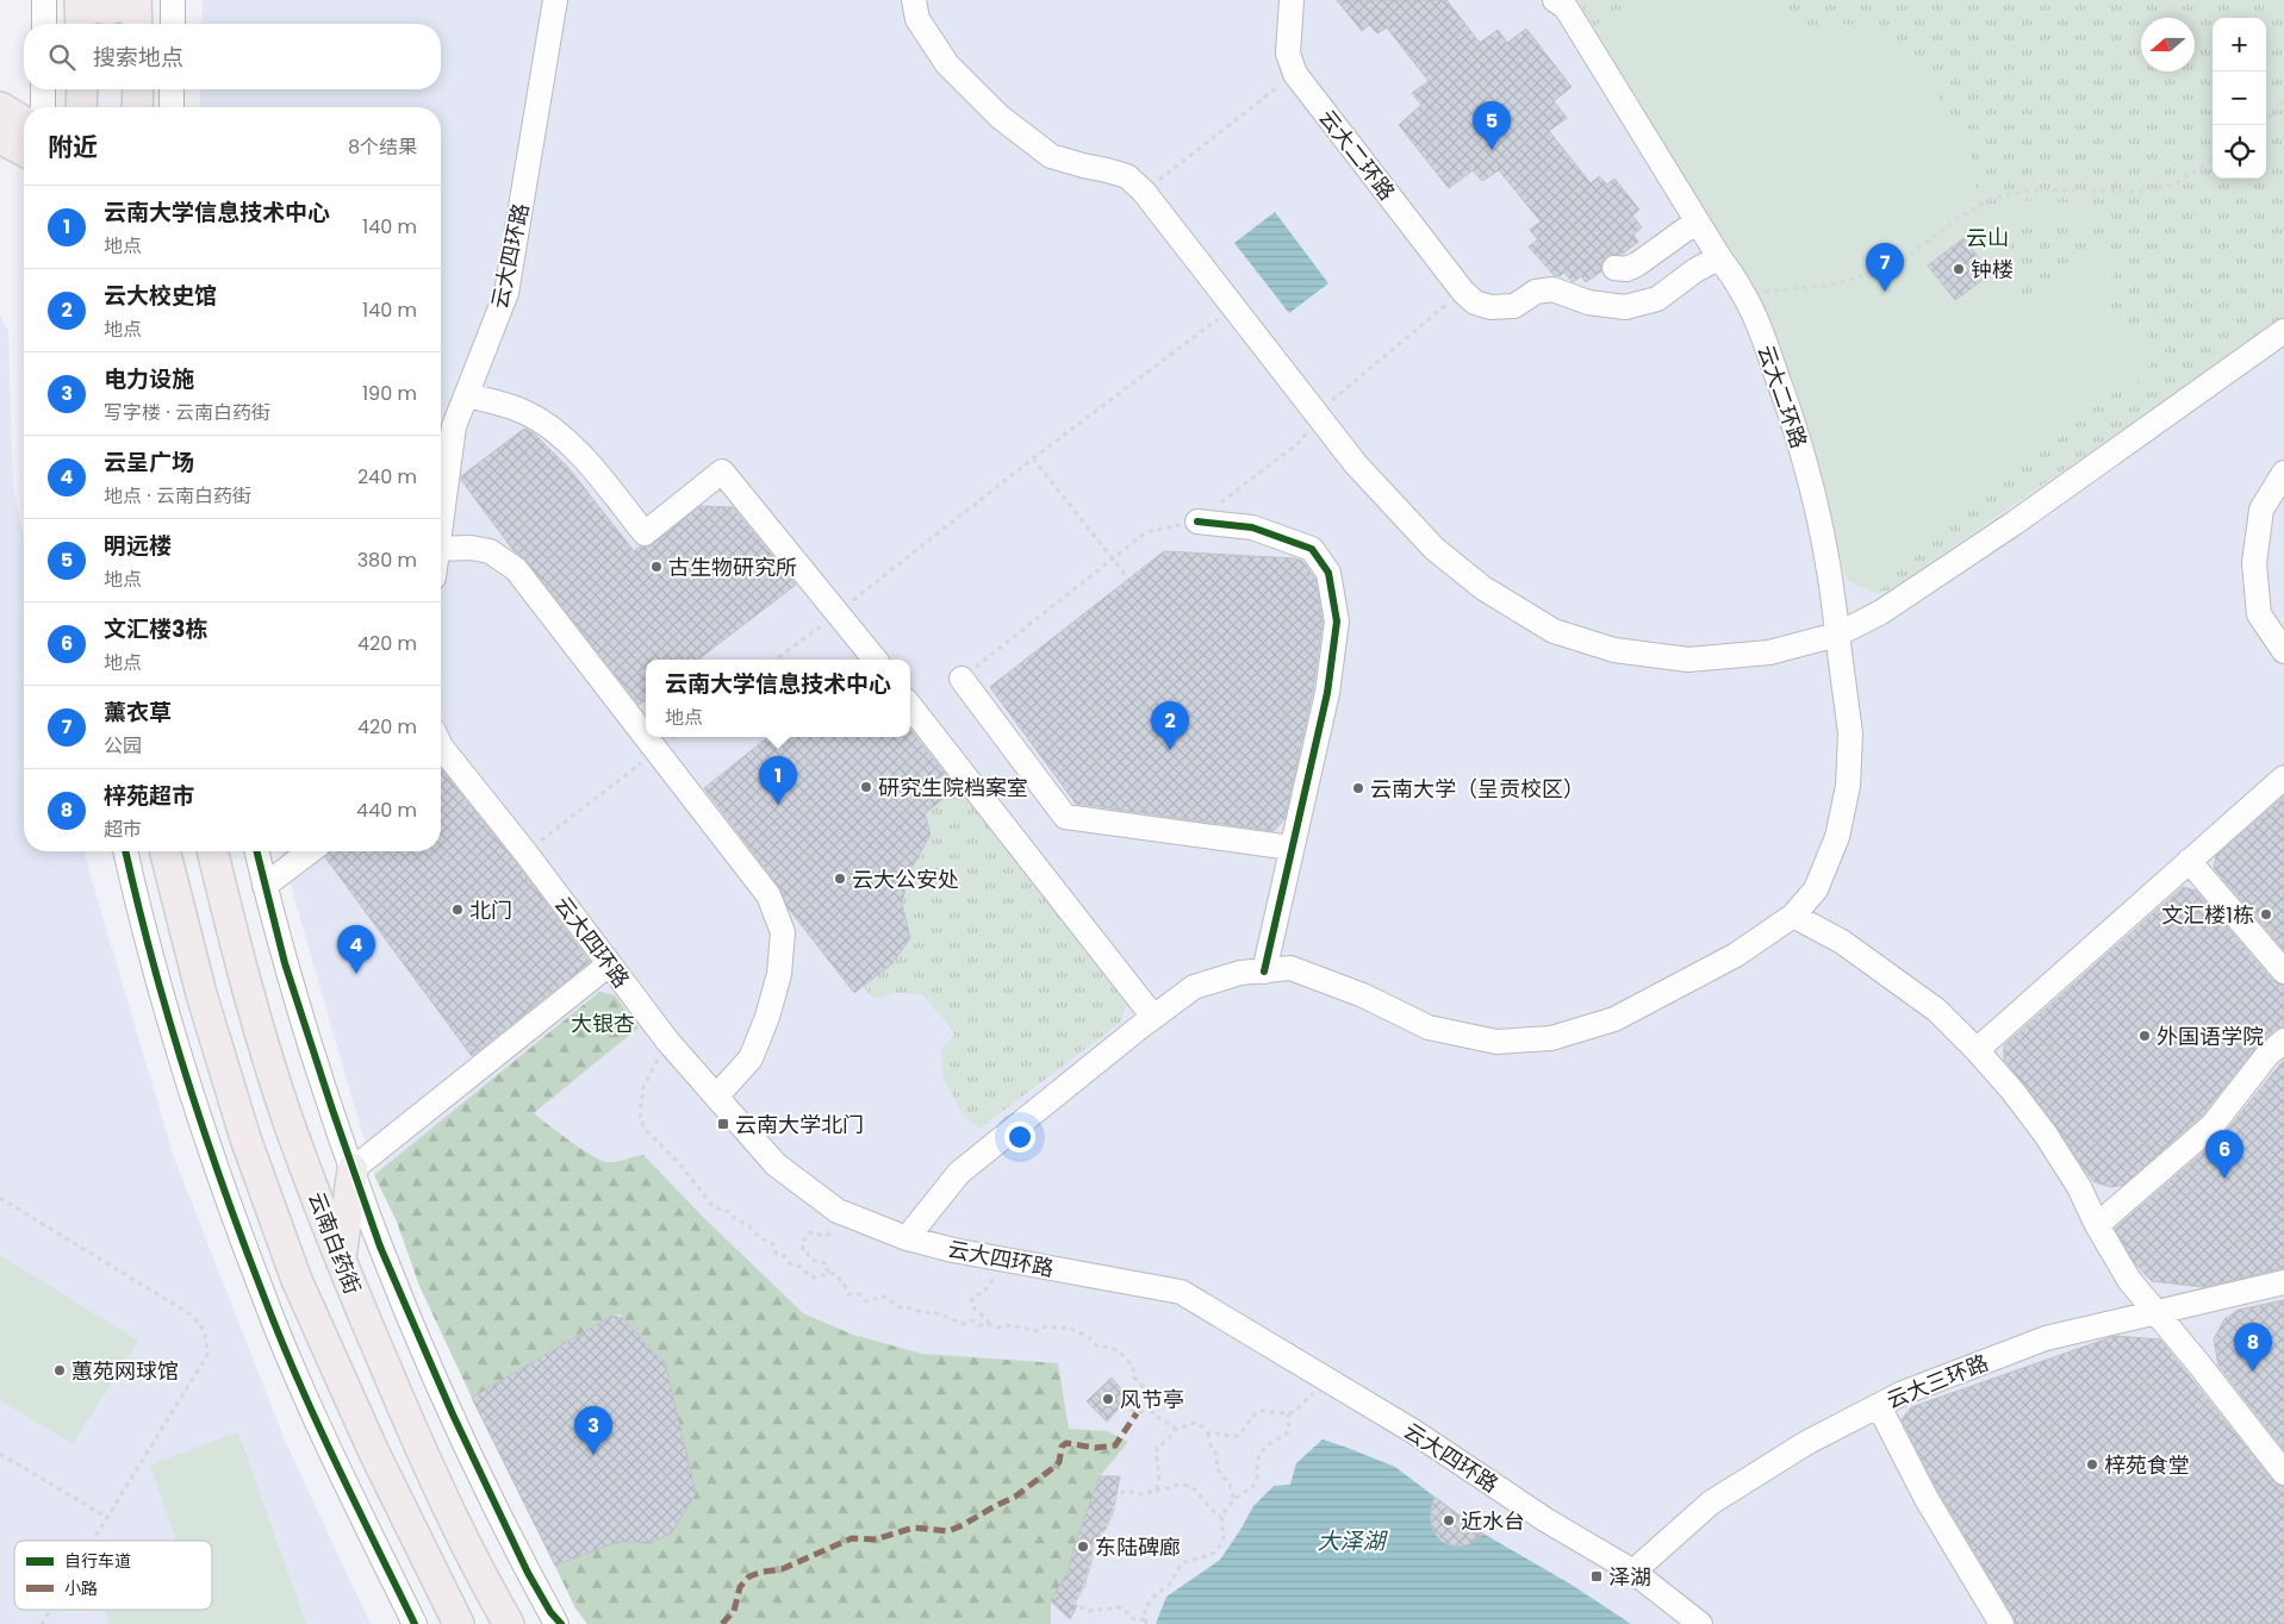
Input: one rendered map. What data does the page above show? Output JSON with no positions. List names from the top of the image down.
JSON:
{
  "streets": {
    "main road": ["云南白药街"],
    "street": ["云大二环路", "云大四环路", "云大三环路"]
  },
  "crossings": [
    ["云大二环路", "云大四环路"],
    ["云大四环路", "云大三环路"]
  ],
  "water": ["大泽湖"],
  "parks": ["云山", "大银杏"],
  "places": {
    "other": [
      "钟楼",
      "古生物研究所",
      "研究生院档案室",
      "云南大学（呈贡校区）",
      "云大公安处",
      "北门",
      "文汇楼1栋",
      "外国语学院",
      "蕙苑网球馆",
      "风节亭",
      "梓苑食堂",
      "近水台",
      "东陆碑廊"
    ],
    "transit": ["云南大学北门", "泽湖"]
  },
  "legend": ["自行车道", "小路"],
  "north": "left",
  "page": {
    "map_buttons": ["+", "−"],
    "search": "搜索地点",
    "pins": [
      "5",
      "7",
      "2",
      "1",
      "4",
      "6",
      "8",
      "3"
    ],
    "heading": ["附近", "8个结果"],
    "list": [
      {
        "mark": "1",
        "name": "云南大学信息技术中心",
        "note": "地点",
        "value": "140 m"
      },
      {
        "mark": "2",
        "name": "云大校史馆",
        "note": "地点",
        "value": "140 m"
      },
      {
        "mark": "3",
        "name": "电力设施",
        "note": "写字楼 · 云南白药街",
        "value": "190 m"
      },
      {
        "mark": "4",
        "name": "云呈广场",
        "note": "地点 · 云南白药街",
        "value": "240 m"
      },
      {
        "mark": "5",
        "name": "明远楼",
        "note": "地点",
        "value": "380 m"
      },
      {
        "mark": "6",
        "name": "文汇楼3栋",
        "note": "地点",
        "value": "420 m"
      },
      {
        "mark": "7",
        "name": "薰衣草",
        "note": "公园",
        "value": "420 m"
      },
      {
        "mark": "8",
        "name": "梓苑超市",
        "note": "超市",
        "value": "440 m"
      }
    ],
    "popup": ["云南大学信息技术中心", "地点"]
  }
}
